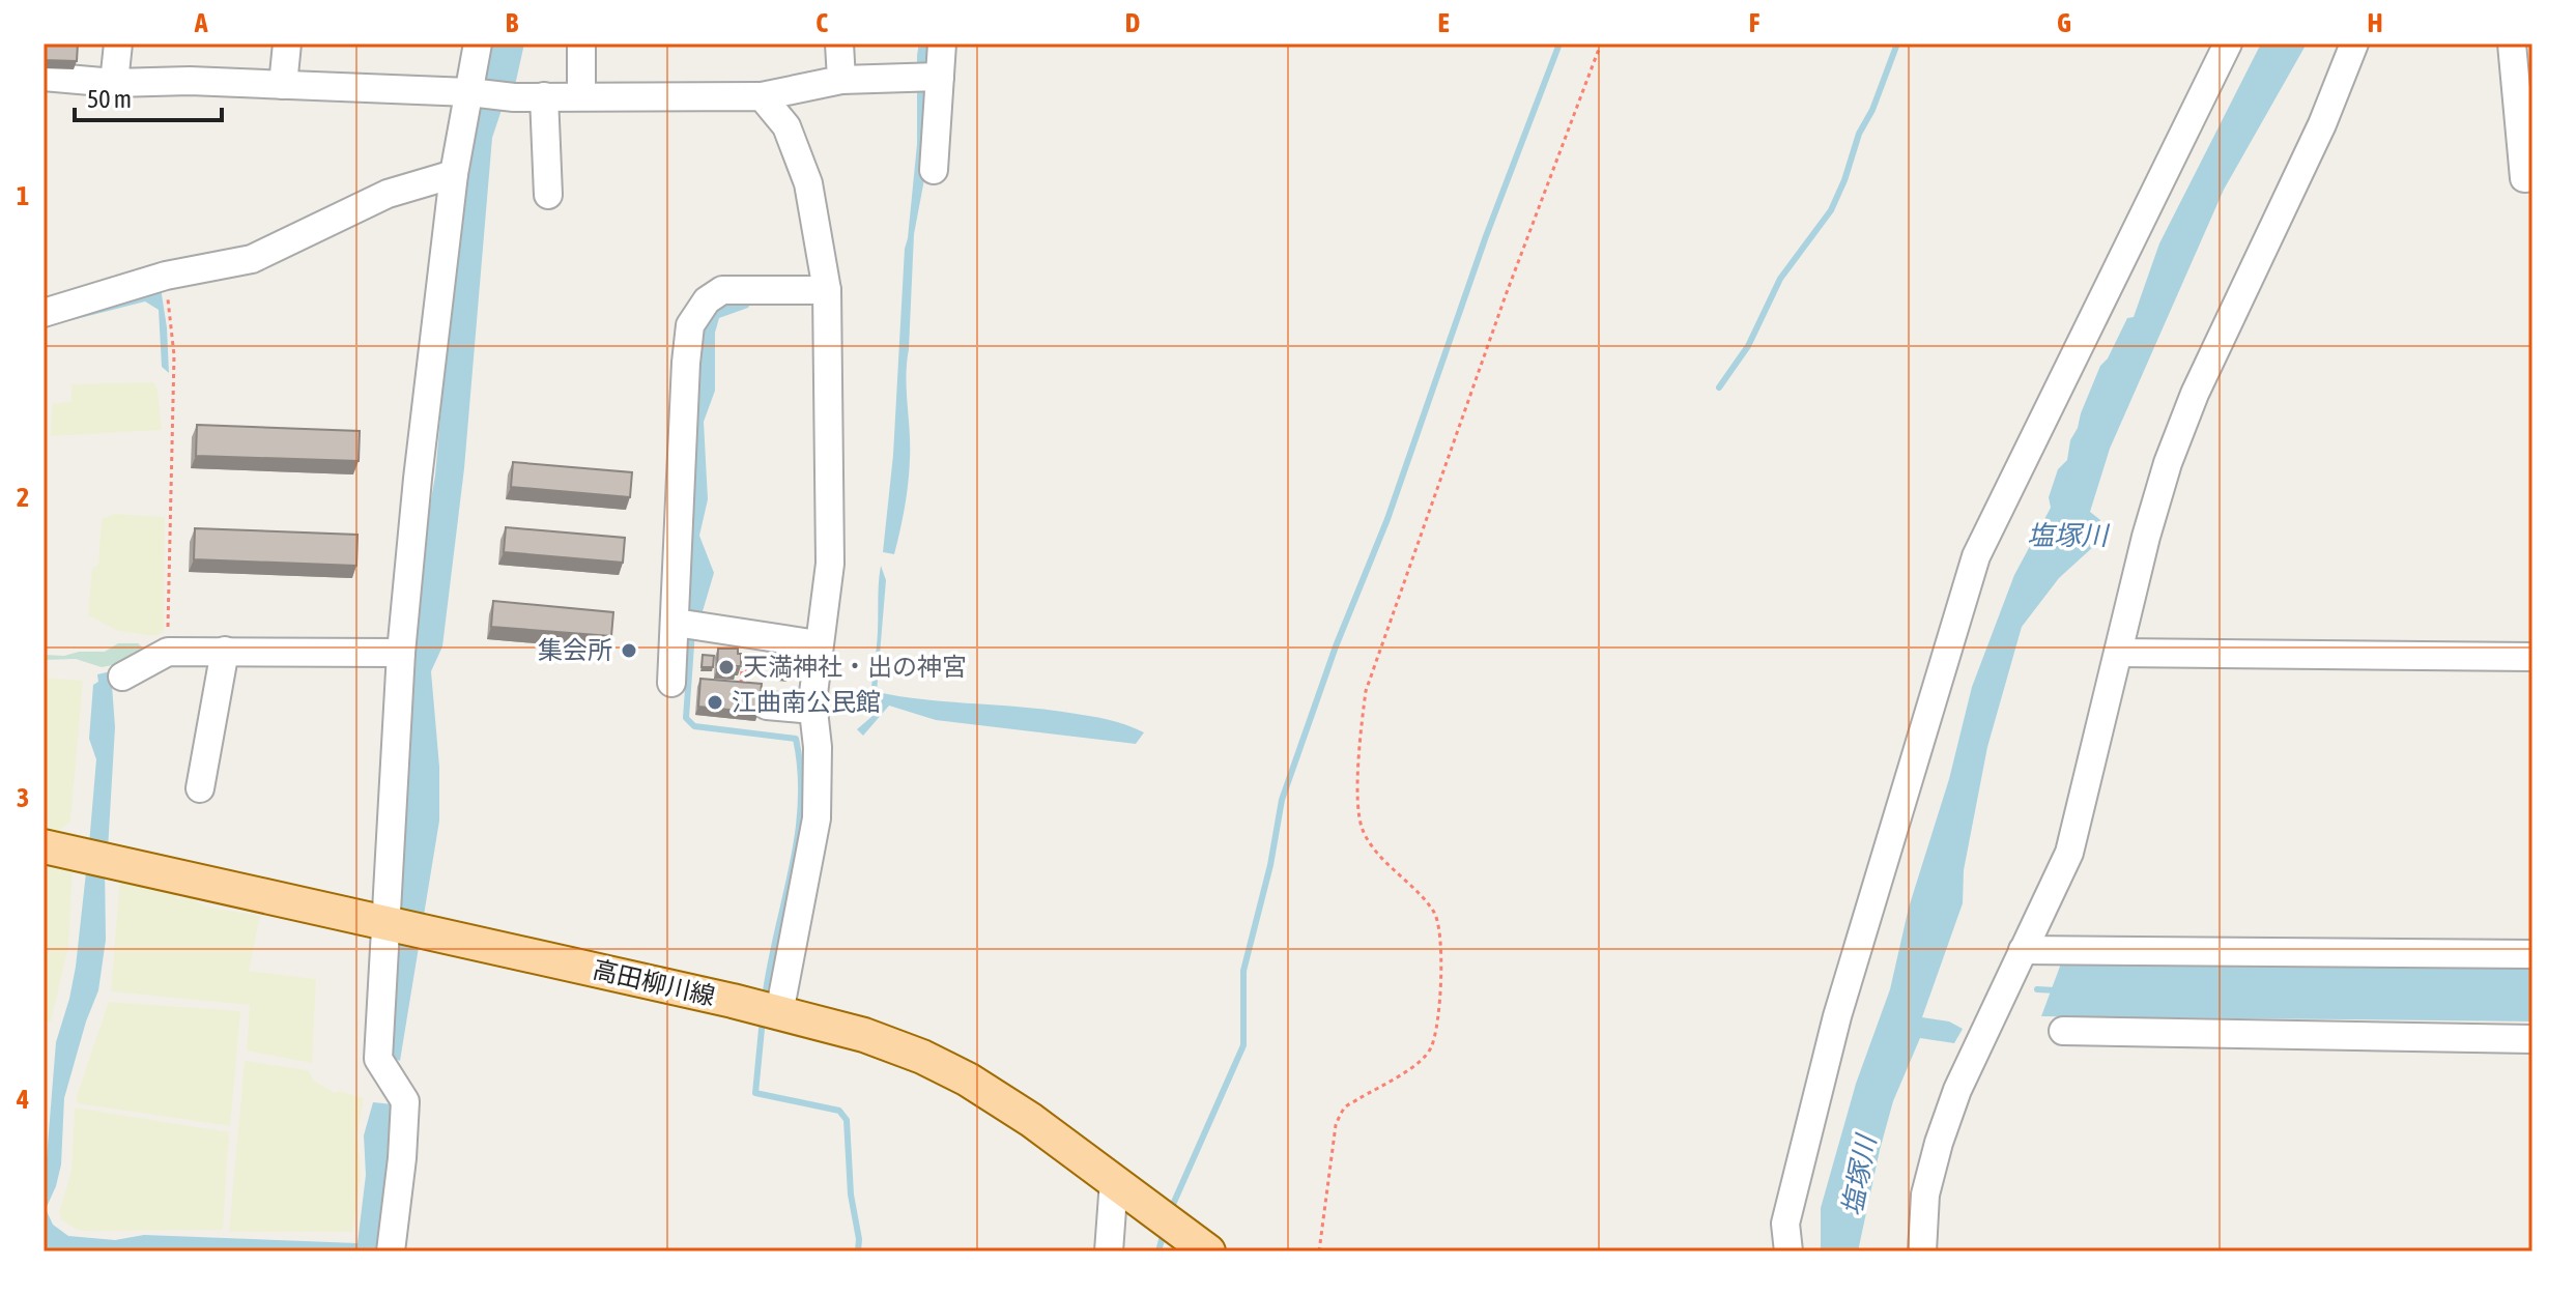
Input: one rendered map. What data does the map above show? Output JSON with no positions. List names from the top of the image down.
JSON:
{
  "streets": {
    "main road": ["高田柳川線"]
  },
  "water": ["塩塚川"],
  "places": ["集会所", "天満神社・出の神宮", "江曲南公民館"],
  "scale_bar": "50 m",
  "grid": {
    "columns": [
      "A",
      "B",
      "C",
      "D",
      "E",
      "F",
      "G",
      "H"
    ],
    "rows": [
      "1",
      "2",
      "3",
      "4"
    ]
  }
}
